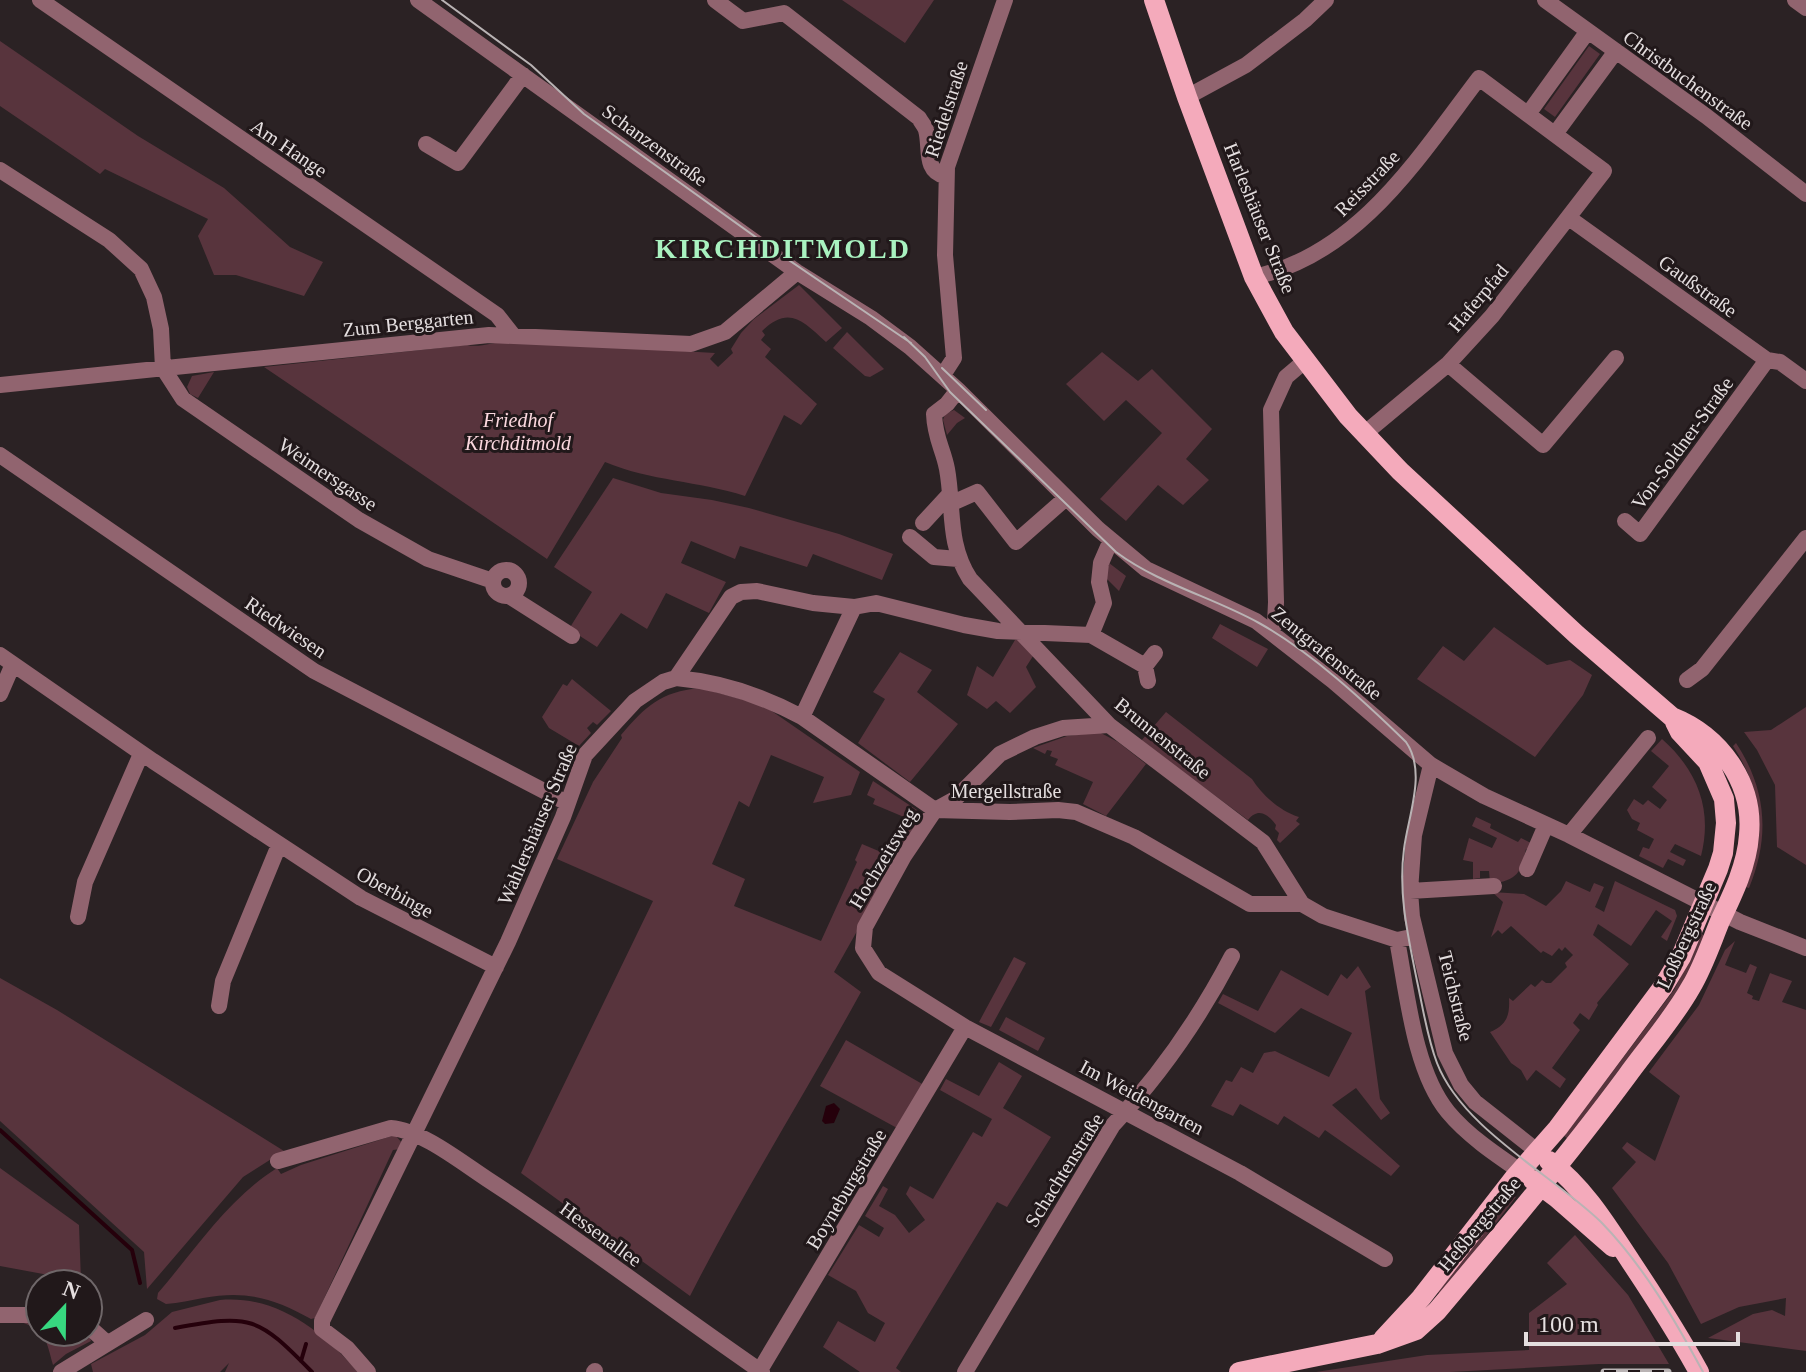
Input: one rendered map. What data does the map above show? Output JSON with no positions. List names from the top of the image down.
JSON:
{
  "streets": {
    "main road": [
      "Harleshäuser Straße",
      "Loßbergstraße",
      "Teichstraße",
      "Heßbergstraße"
    ],
    "street": [
      "Christbuchenstraße",
      "Riedelstraße",
      "Schanzenstraße",
      "Am Hange",
      "Reisstraße",
      "Gaußstraße",
      "Haferpfad",
      "Zum Berggarten",
      "Von-Soldner-Straße",
      "Weimersgasse",
      "Riedwiesen",
      "Zentgrafenstraße",
      "Brunnenstraße",
      "Mergellstraße",
      "Wahlershäuser Straße",
      "Hochzeitsweg",
      "Oberbinge",
      "Im Weidengarten",
      "Schachtenstraße",
      "Boyneburgstraße",
      "Hessenallee"
    ]
  },
  "crossings": [
    ["Riedelstraße", "Zentgrafenstraße"],
    ["Schanzenstraße", "Zum Berggarten"],
    ["Schanzenstraße", "Zentgrafenstraße"],
    ["Am Hange", "Zum Berggarten"],
    ["Reisstraße", "Harleshäuser Straße"],
    ["Harleshäuser Straße", "Loßbergstraße"],
    ["Gaußstraße", "Haferpfad"],
    ["Gaußstraße", "Von-Soldner-Straße"],
    ["Haferpfad", "Loßbergstraße"],
    ["Zum Berggarten", "Weimersgasse"],
    ["Riedwiesen", "Wahlershäuser Straße"],
    ["Zentgrafenstraße", "Brunnenstraße"],
    ["Zentgrafenstraße", "Loßbergstraße"],
    ["Zentgrafenstraße", "Teichstraße"],
    ["Brunnenstraße", "Mergellstraße"],
    ["Brunnenstraße", "Wahlershäuser Straße"],
    ["Brunnenstraße", "Hochzeitsweg"],
    ["Mergellstraße", "Wahlershäuser Straße"],
    ["Mergellstraße", "Hochzeitsweg"],
    ["Wahlershäuser Straße", "Oberbinge"],
    ["Wahlershäuser Straße", "Hessenallee"],
    ["Hochzeitsweg", "Im Weidengarten"],
    ["Loßbergstraße", "Teichstraße"],
    ["Loßbergstraße", "Heßbergstraße"],
    ["Teichstraße", "Heßbergstraße"],
    ["Im Weidengarten", "Schachtenstraße"],
    ["Im Weidengarten", "Boyneburgstraße"],
    ["Boyneburgstraße", "Hessenallee"]
  ],
  "districts": ["KIRCHDITMOLD"],
  "parks": ["Friedhof Kirchditmold"],
  "scale_bar": "100 m",
  "north": "top"
}
